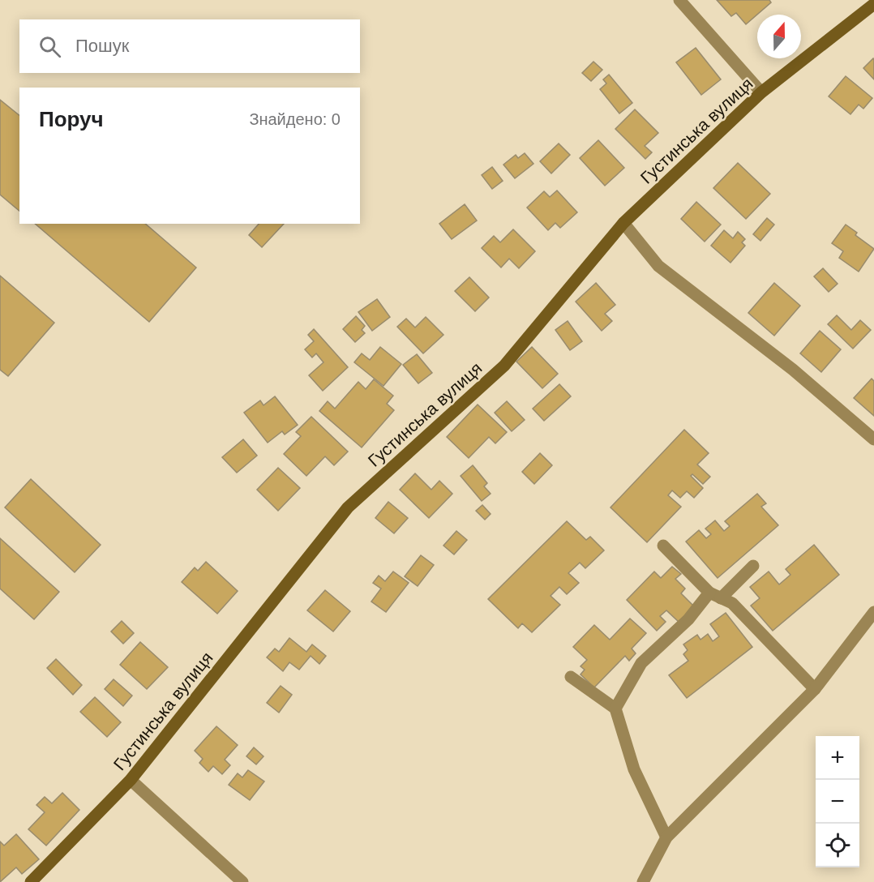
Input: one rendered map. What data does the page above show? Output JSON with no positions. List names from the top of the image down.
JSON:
{
  "streets": {
    "main road": ["Густинська вулиця"]
  },
  "north": "top",
  "page": {
    "search": "Пошук",
    "heading": ["Поруч", "Знайдено: 0"],
    "map_buttons": ["+", "−"]
  }
}
